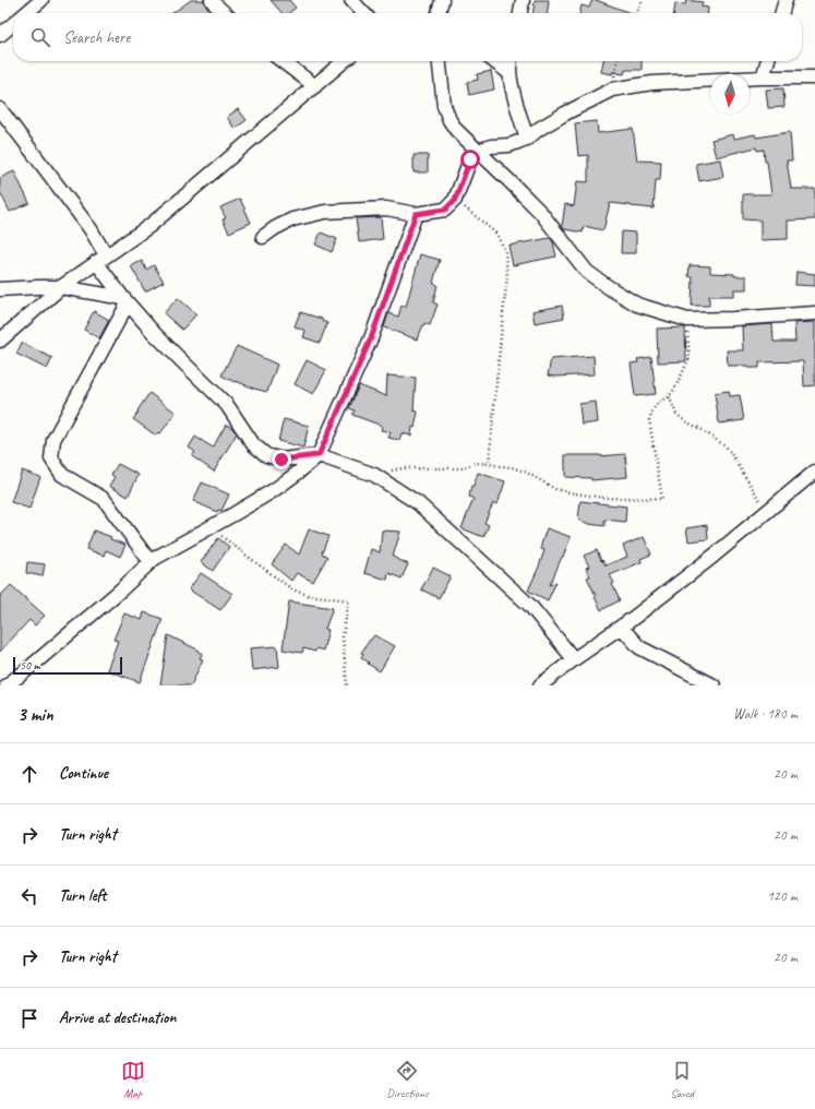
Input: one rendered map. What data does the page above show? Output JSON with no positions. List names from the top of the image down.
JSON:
{
  "scale_bar": "50 m",
  "north": "bottom",
  "page": {
    "search": "Search here",
    "scale": "50 m",
    "heading": ["3 min", "Walk · 180 m"],
    "list": [
      ["Continue", "20 m"],
      ["Turn right", "20 m"],
      ["Turn left", "120 m"],
      ["Turn right", "20 m"],
      "Arrive at destination"
    ],
    "nav": ["Map", "Directions", "Saved"]
  }
}
